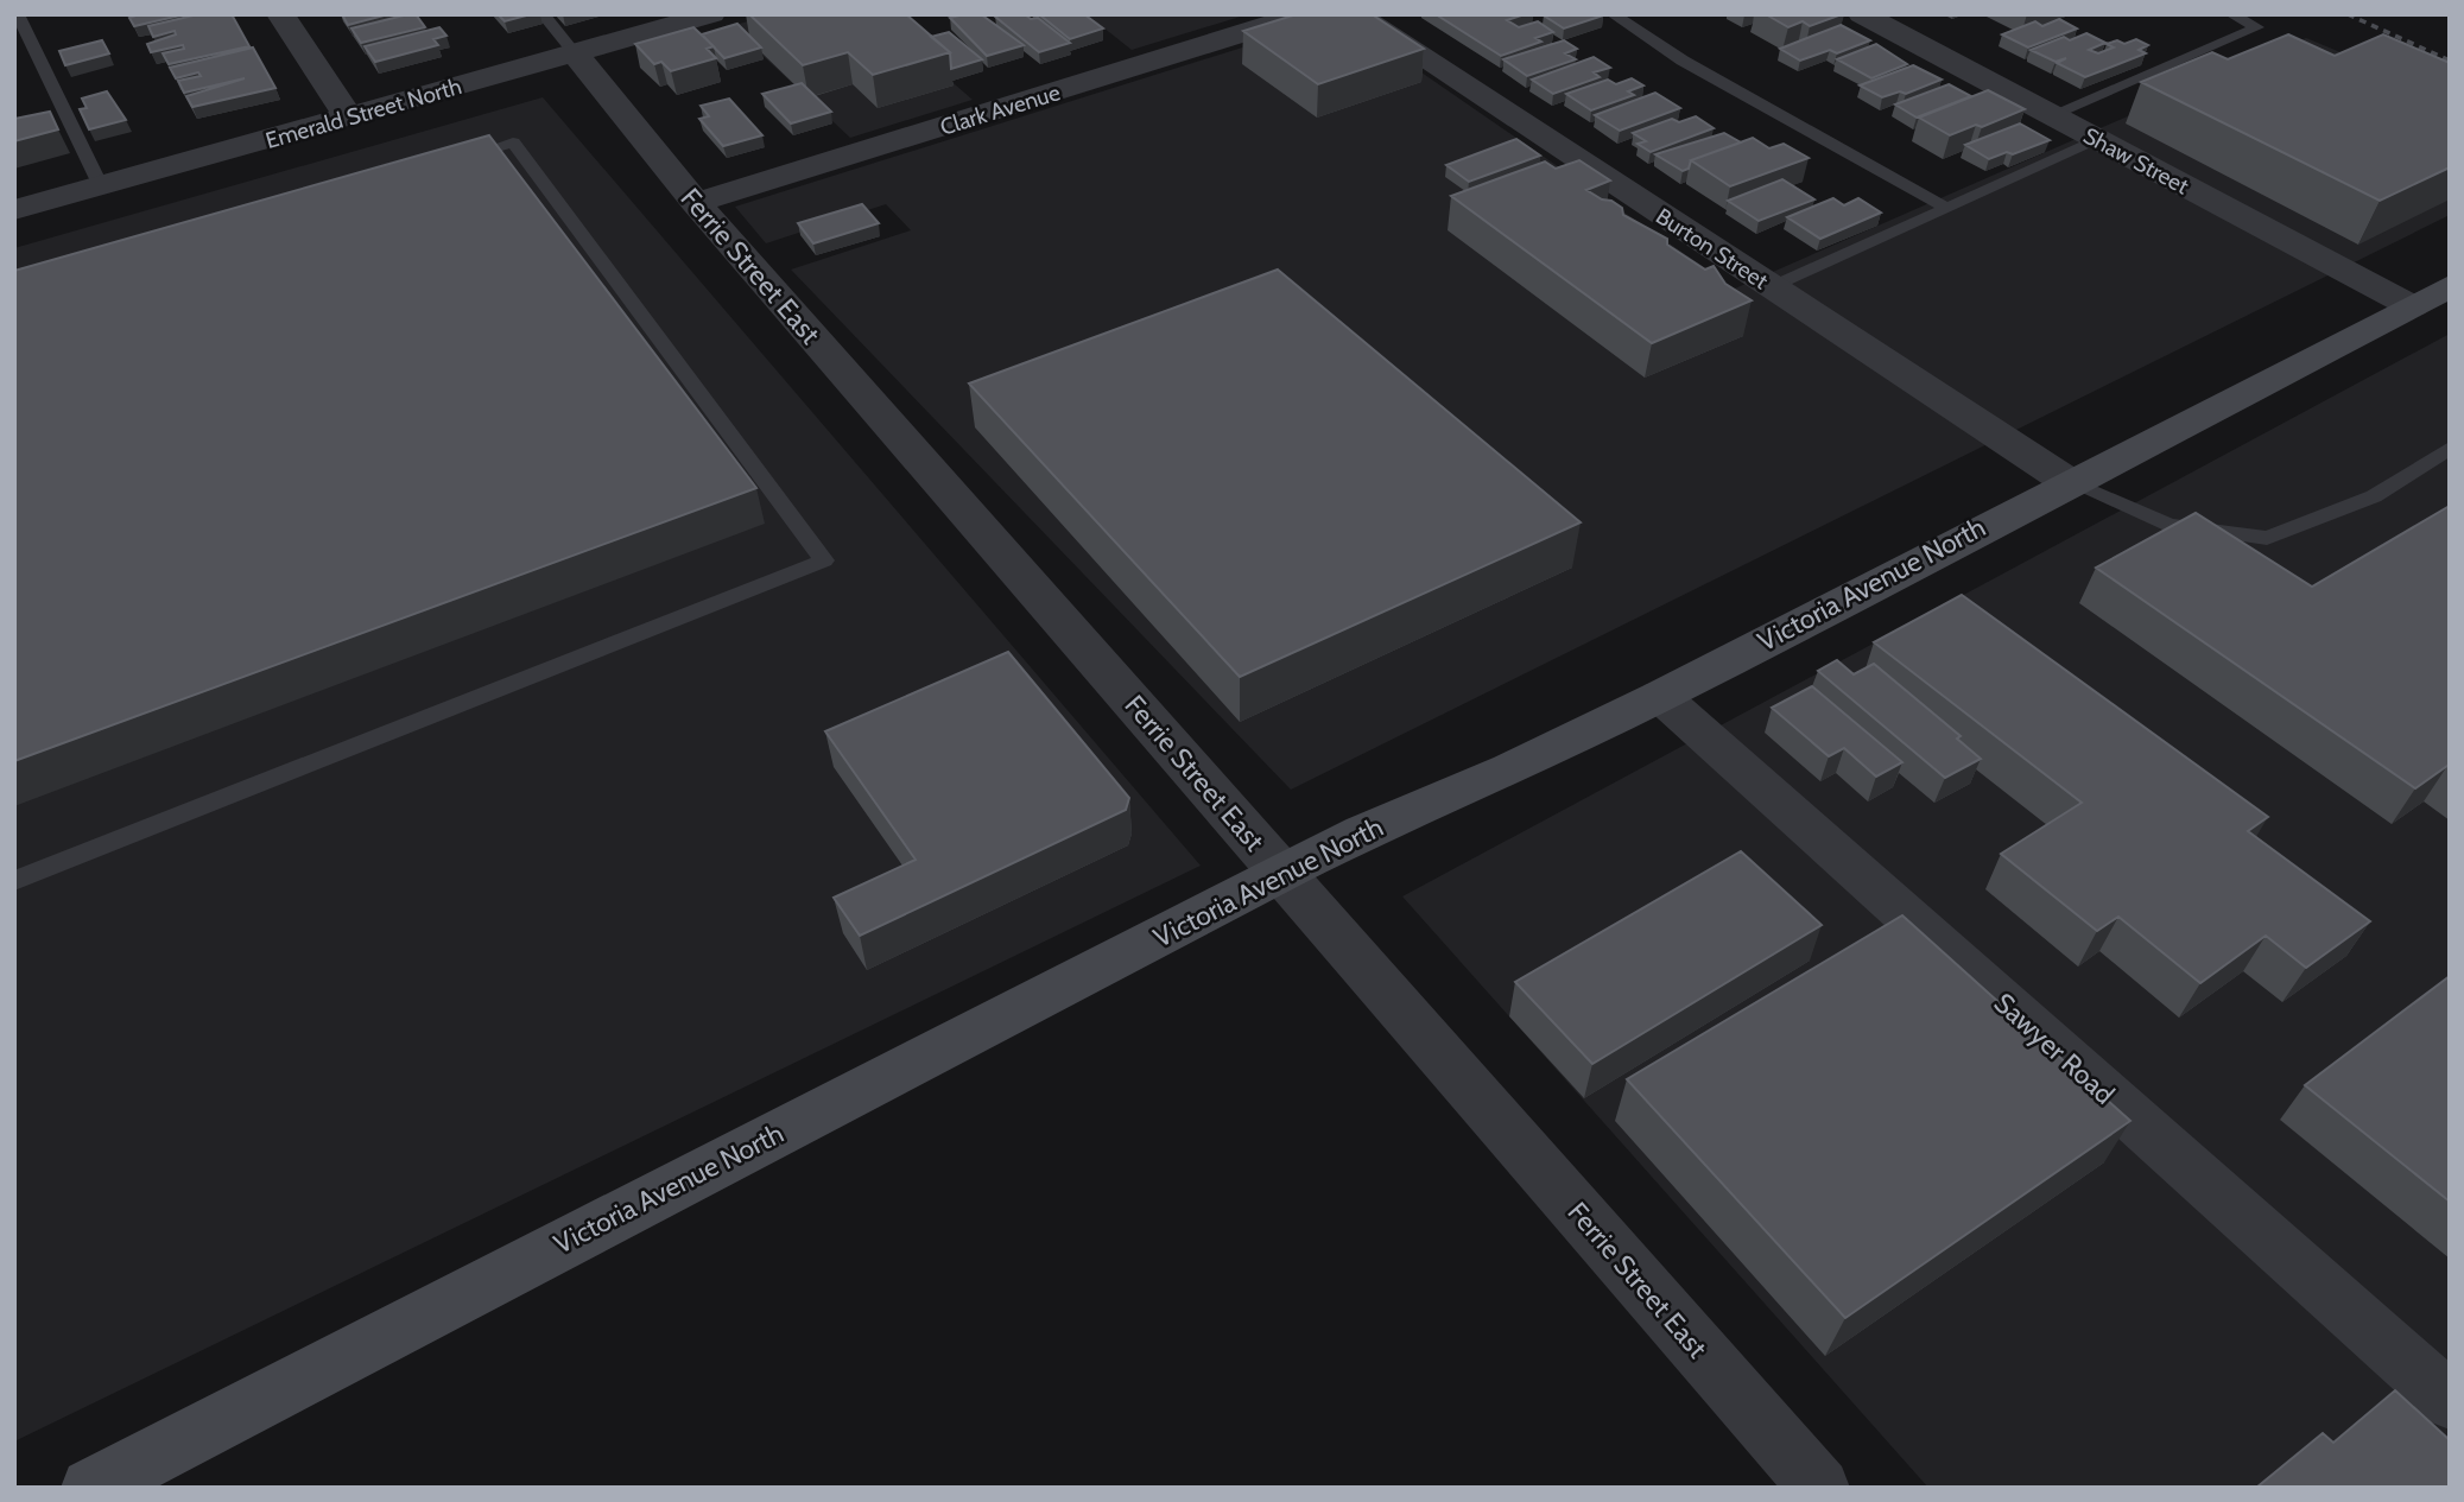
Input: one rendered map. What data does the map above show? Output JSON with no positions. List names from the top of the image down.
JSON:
{
  "streets": {
    "main road": ["Victoria Avenue North"],
    "street": [
      "Clark Avenue",
      "Emerald Street North",
      "Shaw Street",
      "Burton Street",
      "Ferrie Street East",
      "Sawyer Road"
    ]
  },
  "crossings": [
    ["Clark Avenue", "Ferrie Street East"],
    ["Emerald Street North", "Ferrie Street East"],
    ["Shaw Street", "Victoria Avenue North"],
    ["Burton Street", "Victoria Avenue North"],
    ["Ferrie Street East", "Victoria Avenue North"],
    ["Victoria Avenue North", "Sawyer Road"]
  ]
}
